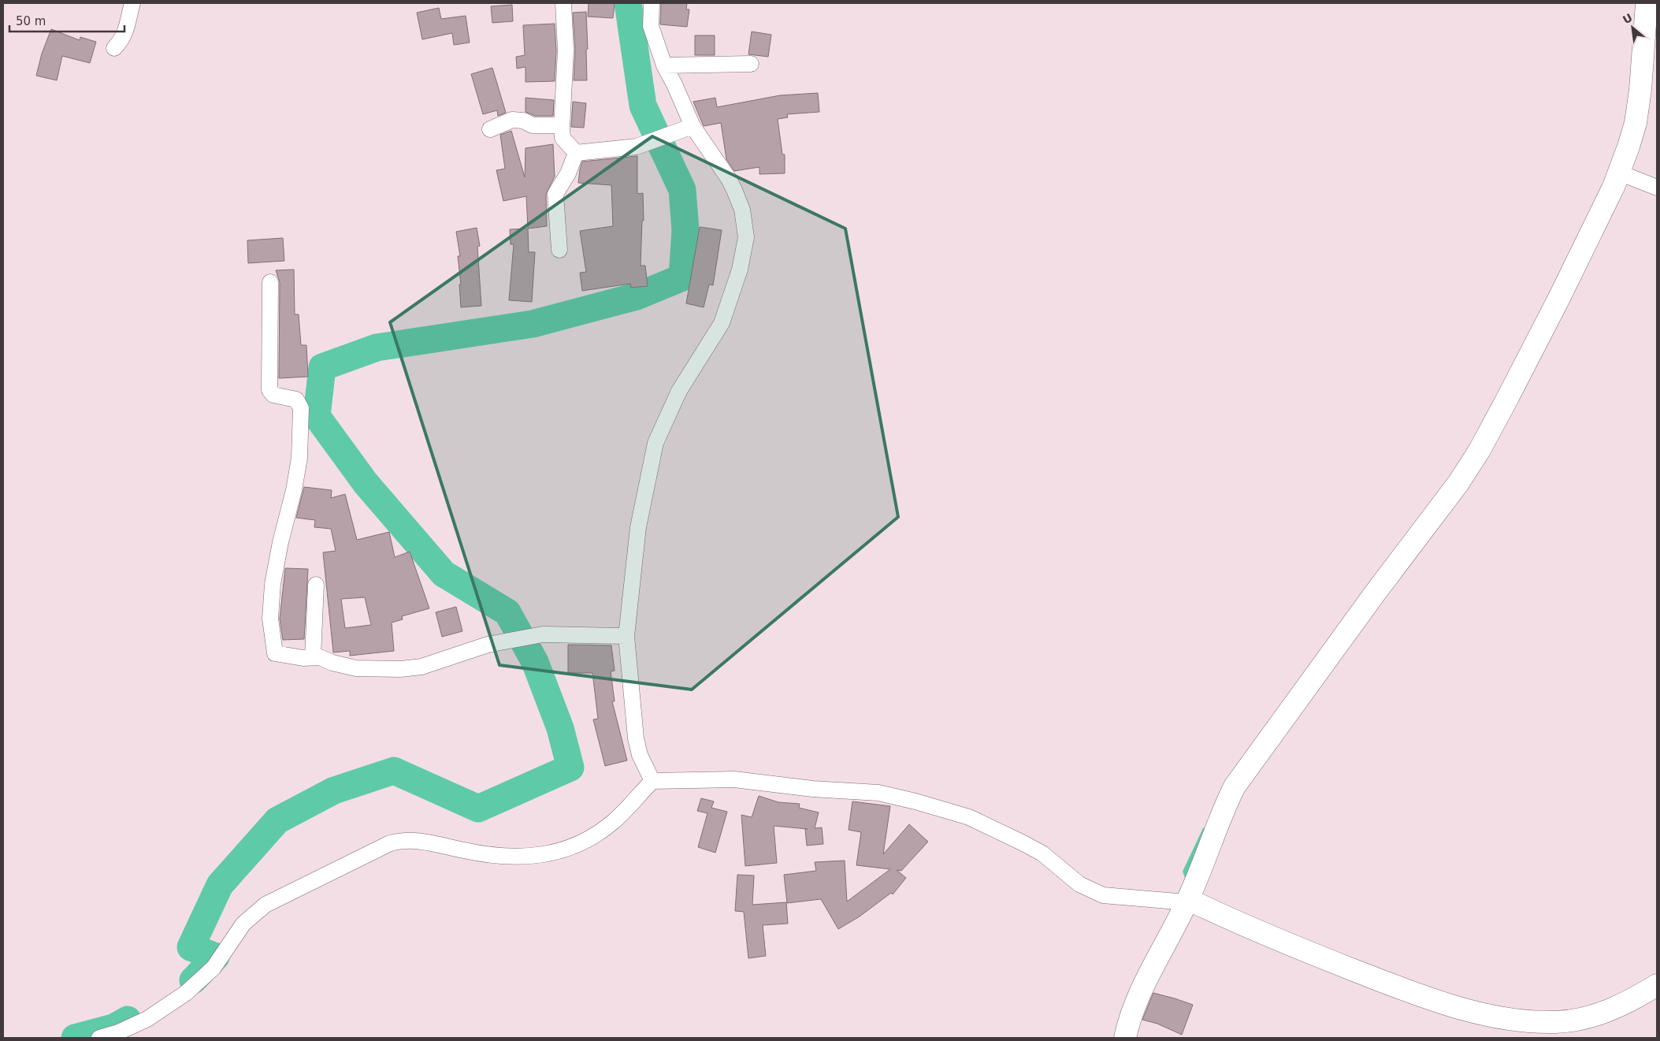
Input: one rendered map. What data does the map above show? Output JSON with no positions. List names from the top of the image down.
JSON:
{
  "scale_bar": "50 m",
  "north": "top left"
}
